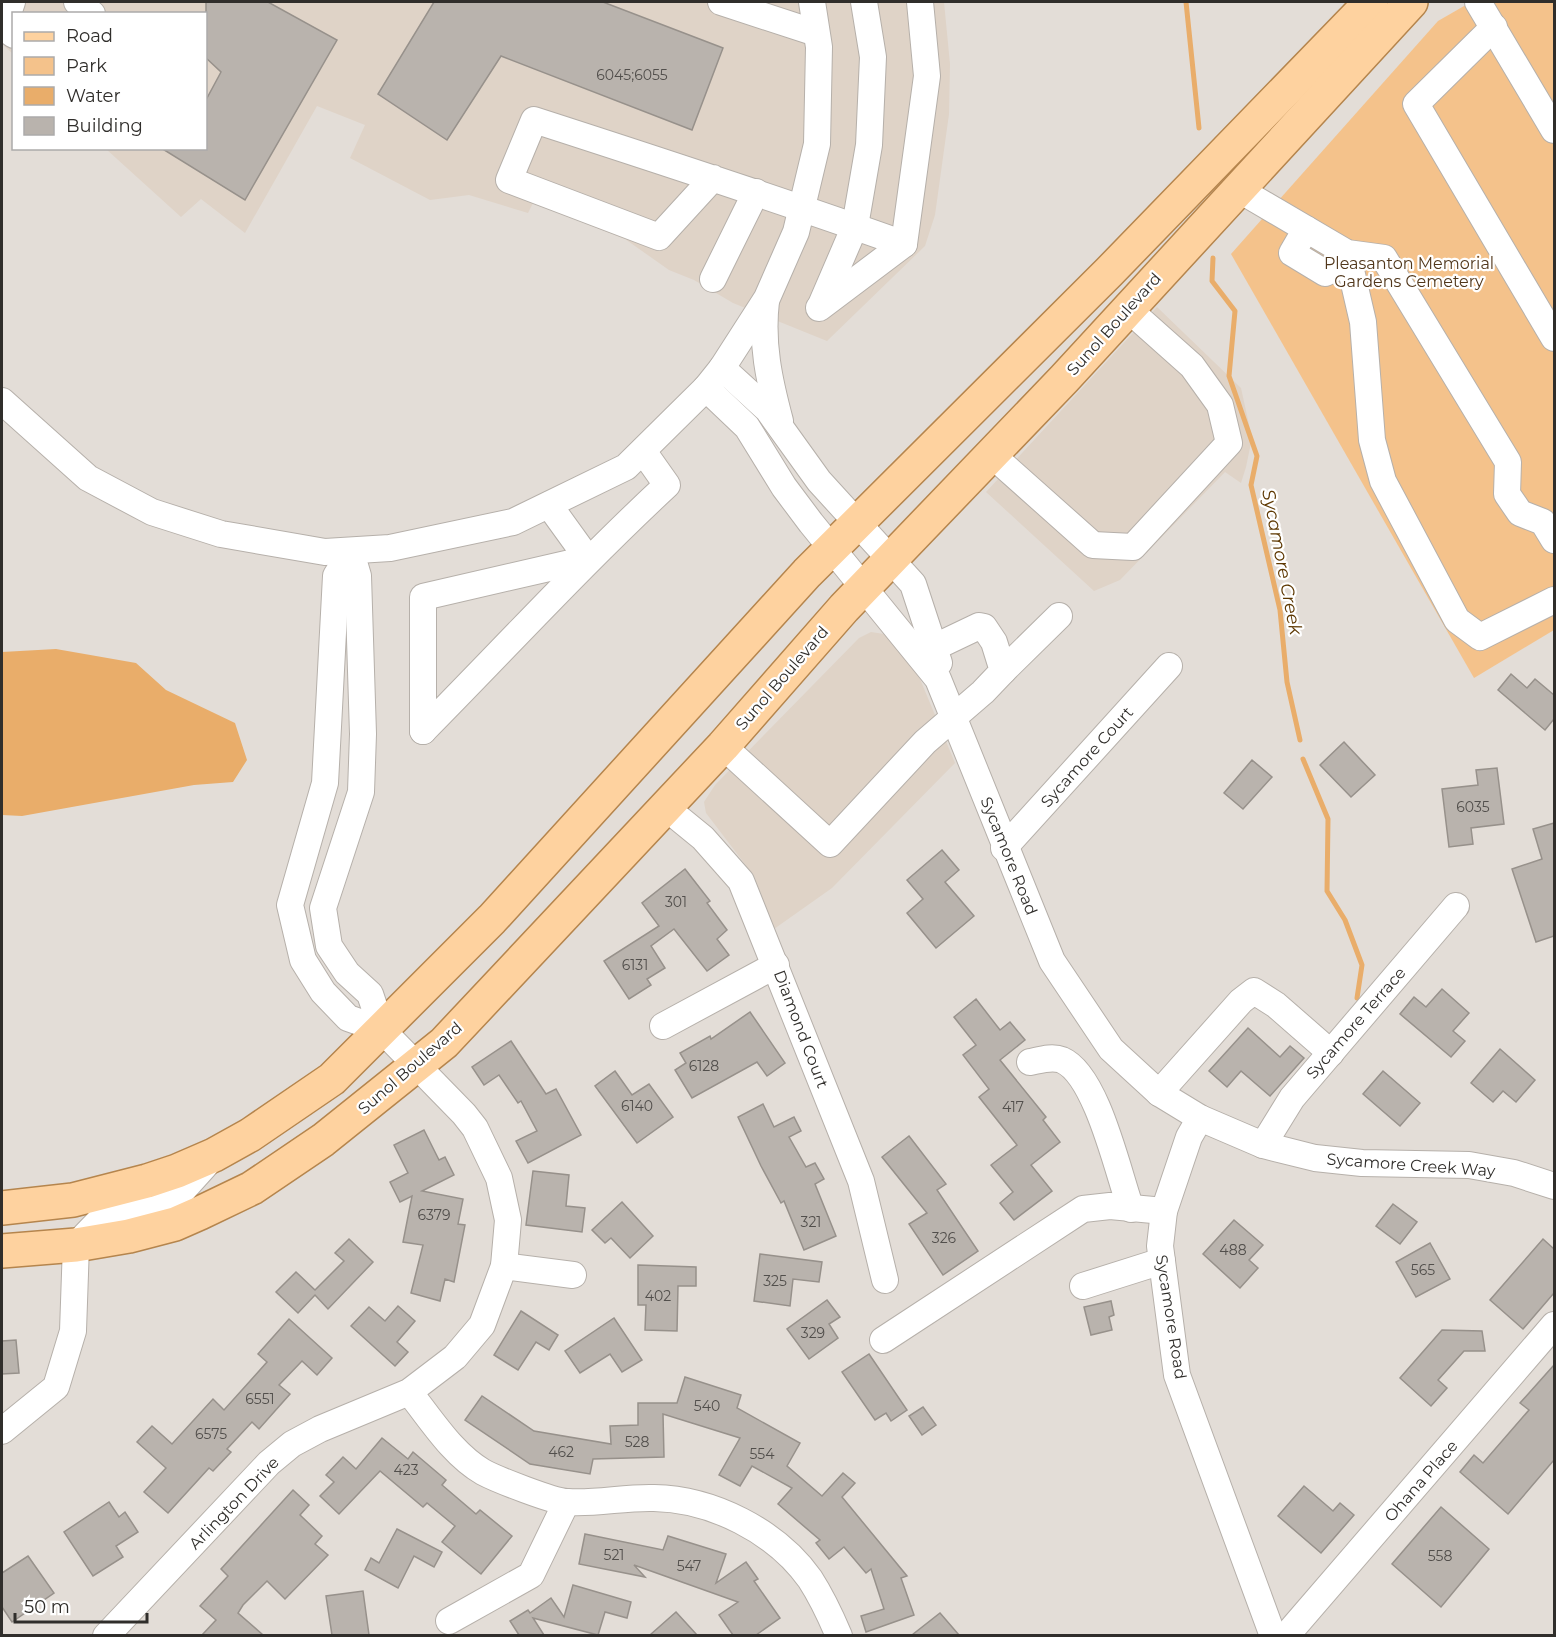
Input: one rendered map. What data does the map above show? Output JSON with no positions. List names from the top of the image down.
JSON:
{
  "streets": {
    "main road": ["Sunol Boulevard"],
    "street": [
      "Sycamore Court",
      "Sycamore Road",
      "Sycamore Terrace",
      "Diamond Court",
      "Sycamore Creek Way",
      "Ohana Place",
      "Arlington Drive"
    ]
  },
  "crossings": [
    ["Sunol Boulevard", "Sycamore Road"],
    ["Sunol Boulevard", "Diamond Court"],
    ["Sunol Boulevard", "Arlington Drive"],
    ["Sycamore Court", "Sycamore Road"],
    ["Sycamore Road", "Sycamore Creek Way"],
    ["Sycamore Terrace", "Sycamore Creek Way"]
  ],
  "water": ["Sycamore Creek"],
  "parks": ["Pleasanton Memorial Gardens Cemetery"],
  "house_numbers": [
    "6045;6055",
    "6035",
    "301",
    "6131",
    "6128",
    "6140",
    "417",
    "6379",
    "321",
    "326",
    "488",
    "565",
    "325",
    "402",
    "329",
    "6551",
    "540",
    "6575",
    "528",
    "462",
    "554",
    "423",
    "521",
    "558",
    "547"
  ],
  "legend": [
    "Road",
    "Park",
    "Water",
    "Building"
  ],
  "scale_bar": "50 m"
}
